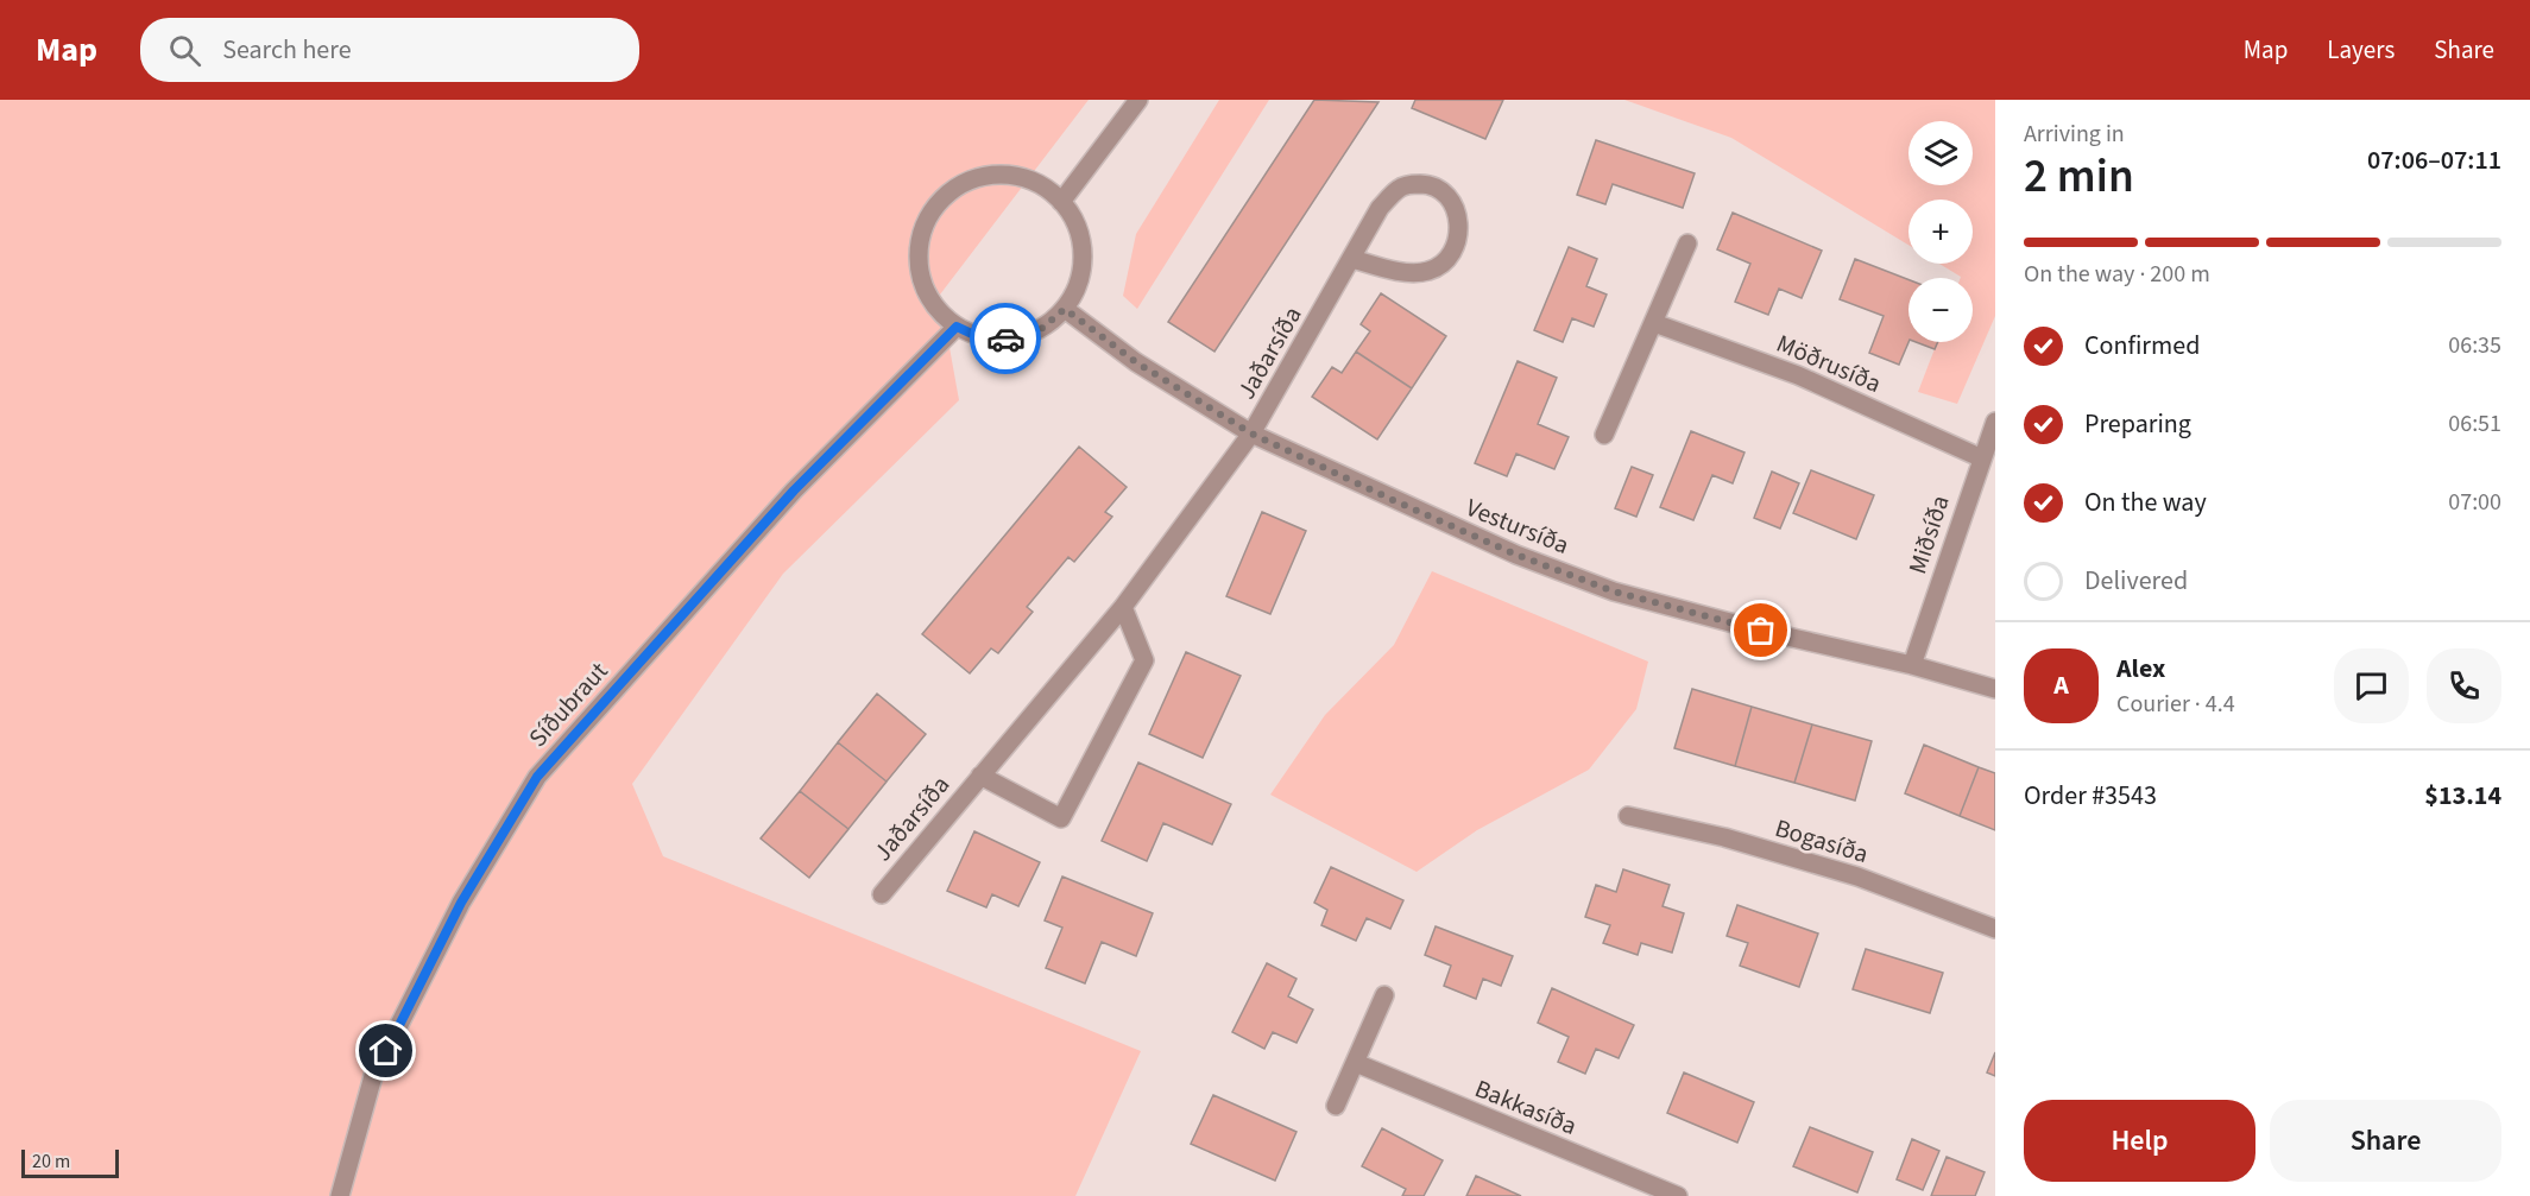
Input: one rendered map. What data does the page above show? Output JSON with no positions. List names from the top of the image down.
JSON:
{
  "streets": {
    "street": [
      "Jaðarsíða",
      "Möðrusíða",
      "Vestursíða",
      "Miðsíða",
      "Síðubraut",
      "Bogasíða",
      "Bakkasíða"
    ]
  },
  "crossings": [
    ["Jaðarsíða", "Vestursíða"],
    ["Möðrusíða", "Miðsíða"],
    ["Vestursíða", "Miðsíða"],
    ["Vestursíða", "Síðubraut"]
  ],
  "scale_bar": "20 m",
  "page": {
    "header": "Map",
    "search": "Search here",
    "nav": ["Map", "Layers", "Share"],
    "heading": ["2 min", "Arriving in", "07:06–07:11"],
    "panel": [
      "Alex",
      "Courier · 4.4",
      "Order #3543",
      "$13.14"
    ],
    "map_buttons": ["+", "−"],
    "bar": "On the way · 200 m",
    "list": [
      ["Confirmed", "06:35"],
      ["Preparing", "06:51"],
      ["On the way", "07:00"],
      "Delivered"
    ],
    "round": "A",
    "buttons": ["Help", "Share"],
    "scale": "20 m"
  }
}
